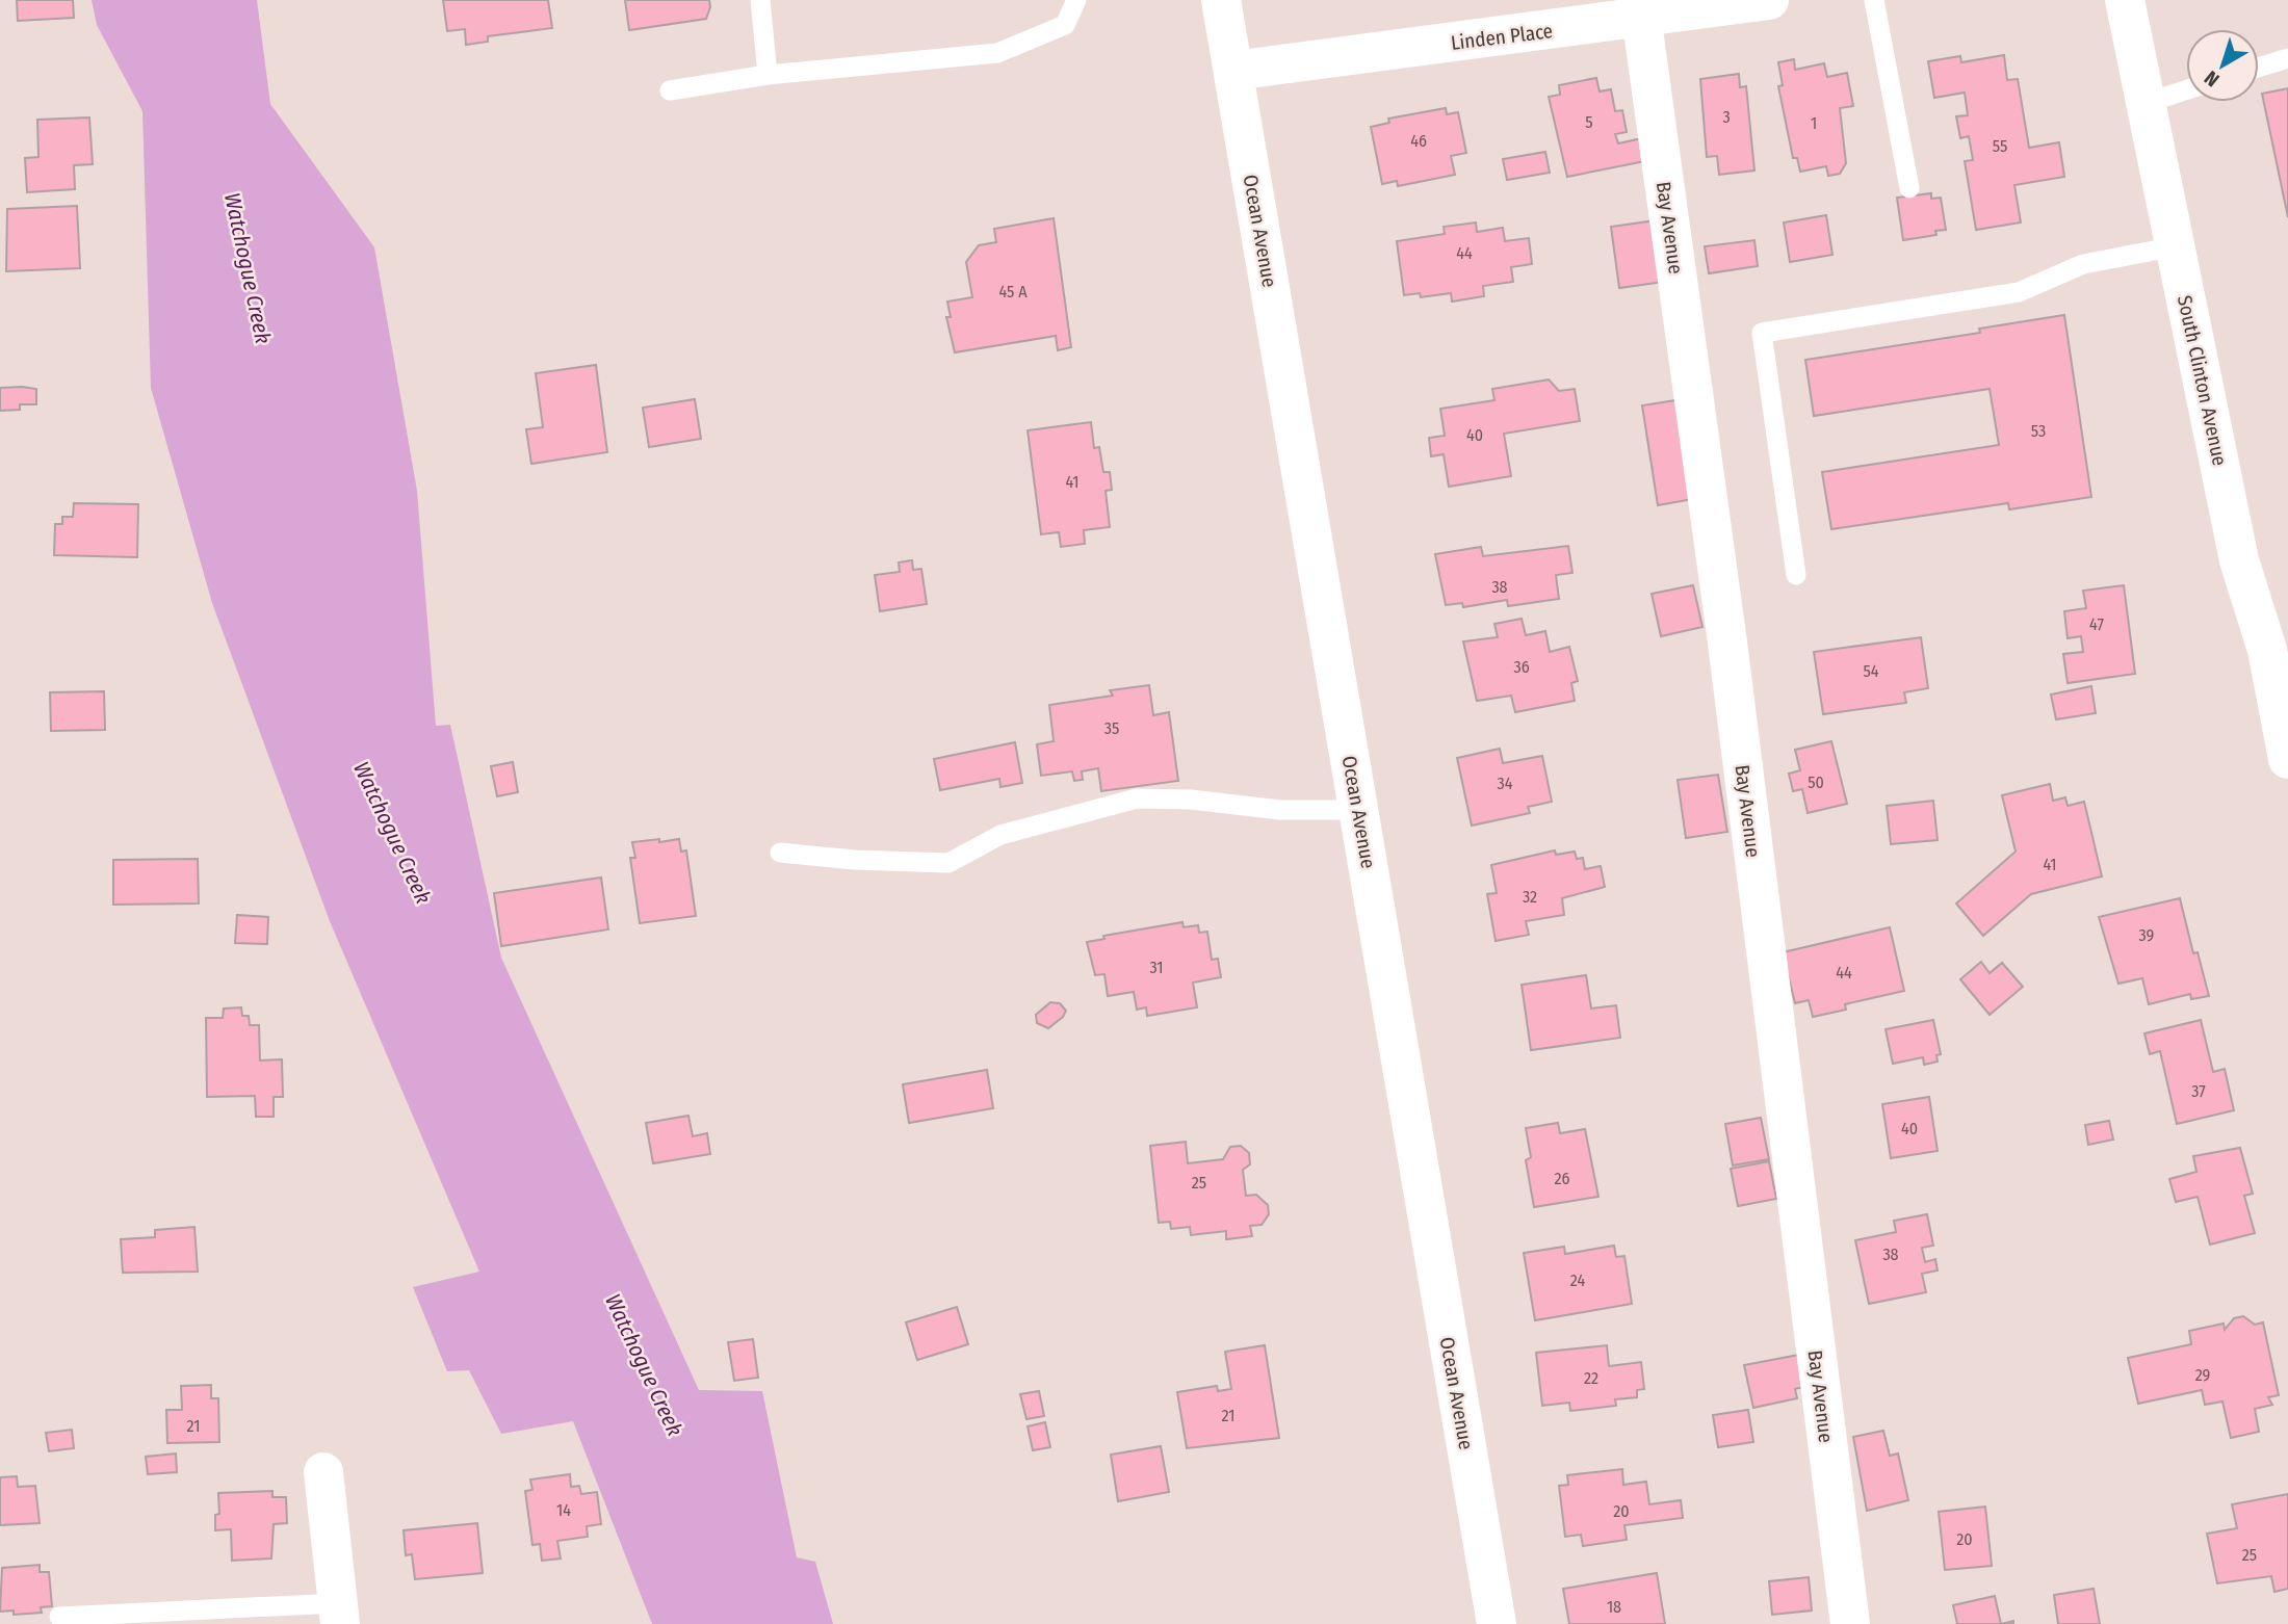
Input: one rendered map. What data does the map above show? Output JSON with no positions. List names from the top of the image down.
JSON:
{
  "streets": {
    "street": [
      "Linden Place",
      "Bay Avenue",
      "Ocean Avenue",
      "South Clinton Avenue"
    ]
  },
  "crossings": [
    ["Linden Place", "Bay Avenue"],
    ["Linden Place", "Ocean Avenue"]
  ],
  "water": ["Watchogue Creek"],
  "house_numbers": [
    "3",
    "5",
    "1",
    "46",
    "55",
    "44",
    "45 A",
    "53",
    "40",
    "41",
    "38",
    "47",
    "36",
    "54",
    "35",
    "50",
    "34",
    "41",
    "32",
    "39",
    "31",
    "44",
    "37",
    "40",
    "26",
    "25",
    "38",
    "24",
    "29",
    "22",
    "21",
    "21",
    "14",
    "20",
    "20",
    "25",
    "18"
  ],
  "north": "bottom left"
}
